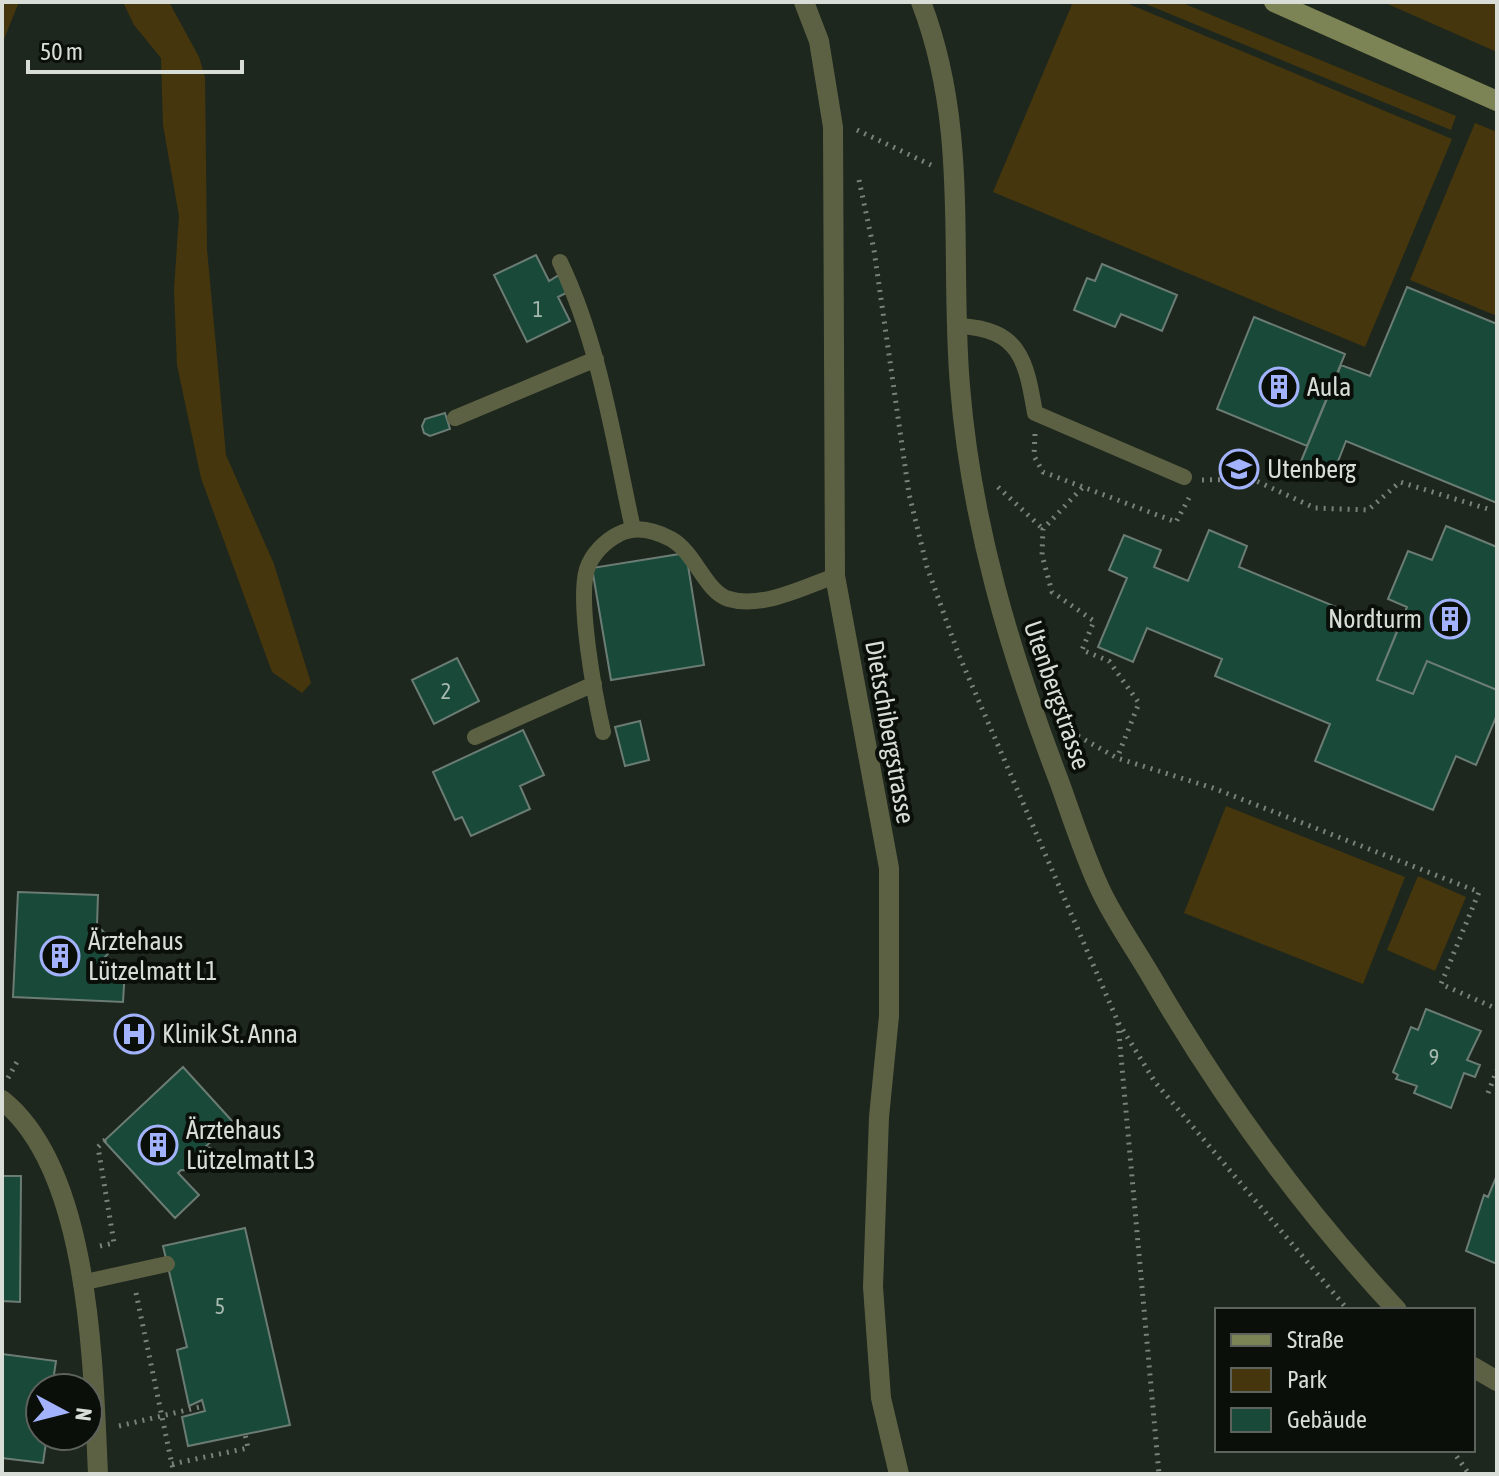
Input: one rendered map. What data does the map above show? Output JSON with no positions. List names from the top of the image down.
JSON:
{
  "streets": {
    "street": ["Utenbergstrasse", "Dietschibergstrasse"]
  },
  "places": {
    "building": [
      "Aula",
      "Nordturm",
      "Ärztehaus Lützelmatt L1",
      "Ärztehaus Lützelmatt L3"
    ],
    "school or university": ["Utenberg"],
    "hospital": ["Klinik St. Anna"]
  },
  "house_numbers": [
    "1",
    "2",
    "9",
    "5"
  ],
  "legend": ["Straße", "Park", "Gebäude"],
  "scale_bar": "50 m",
  "north": "right"
}
